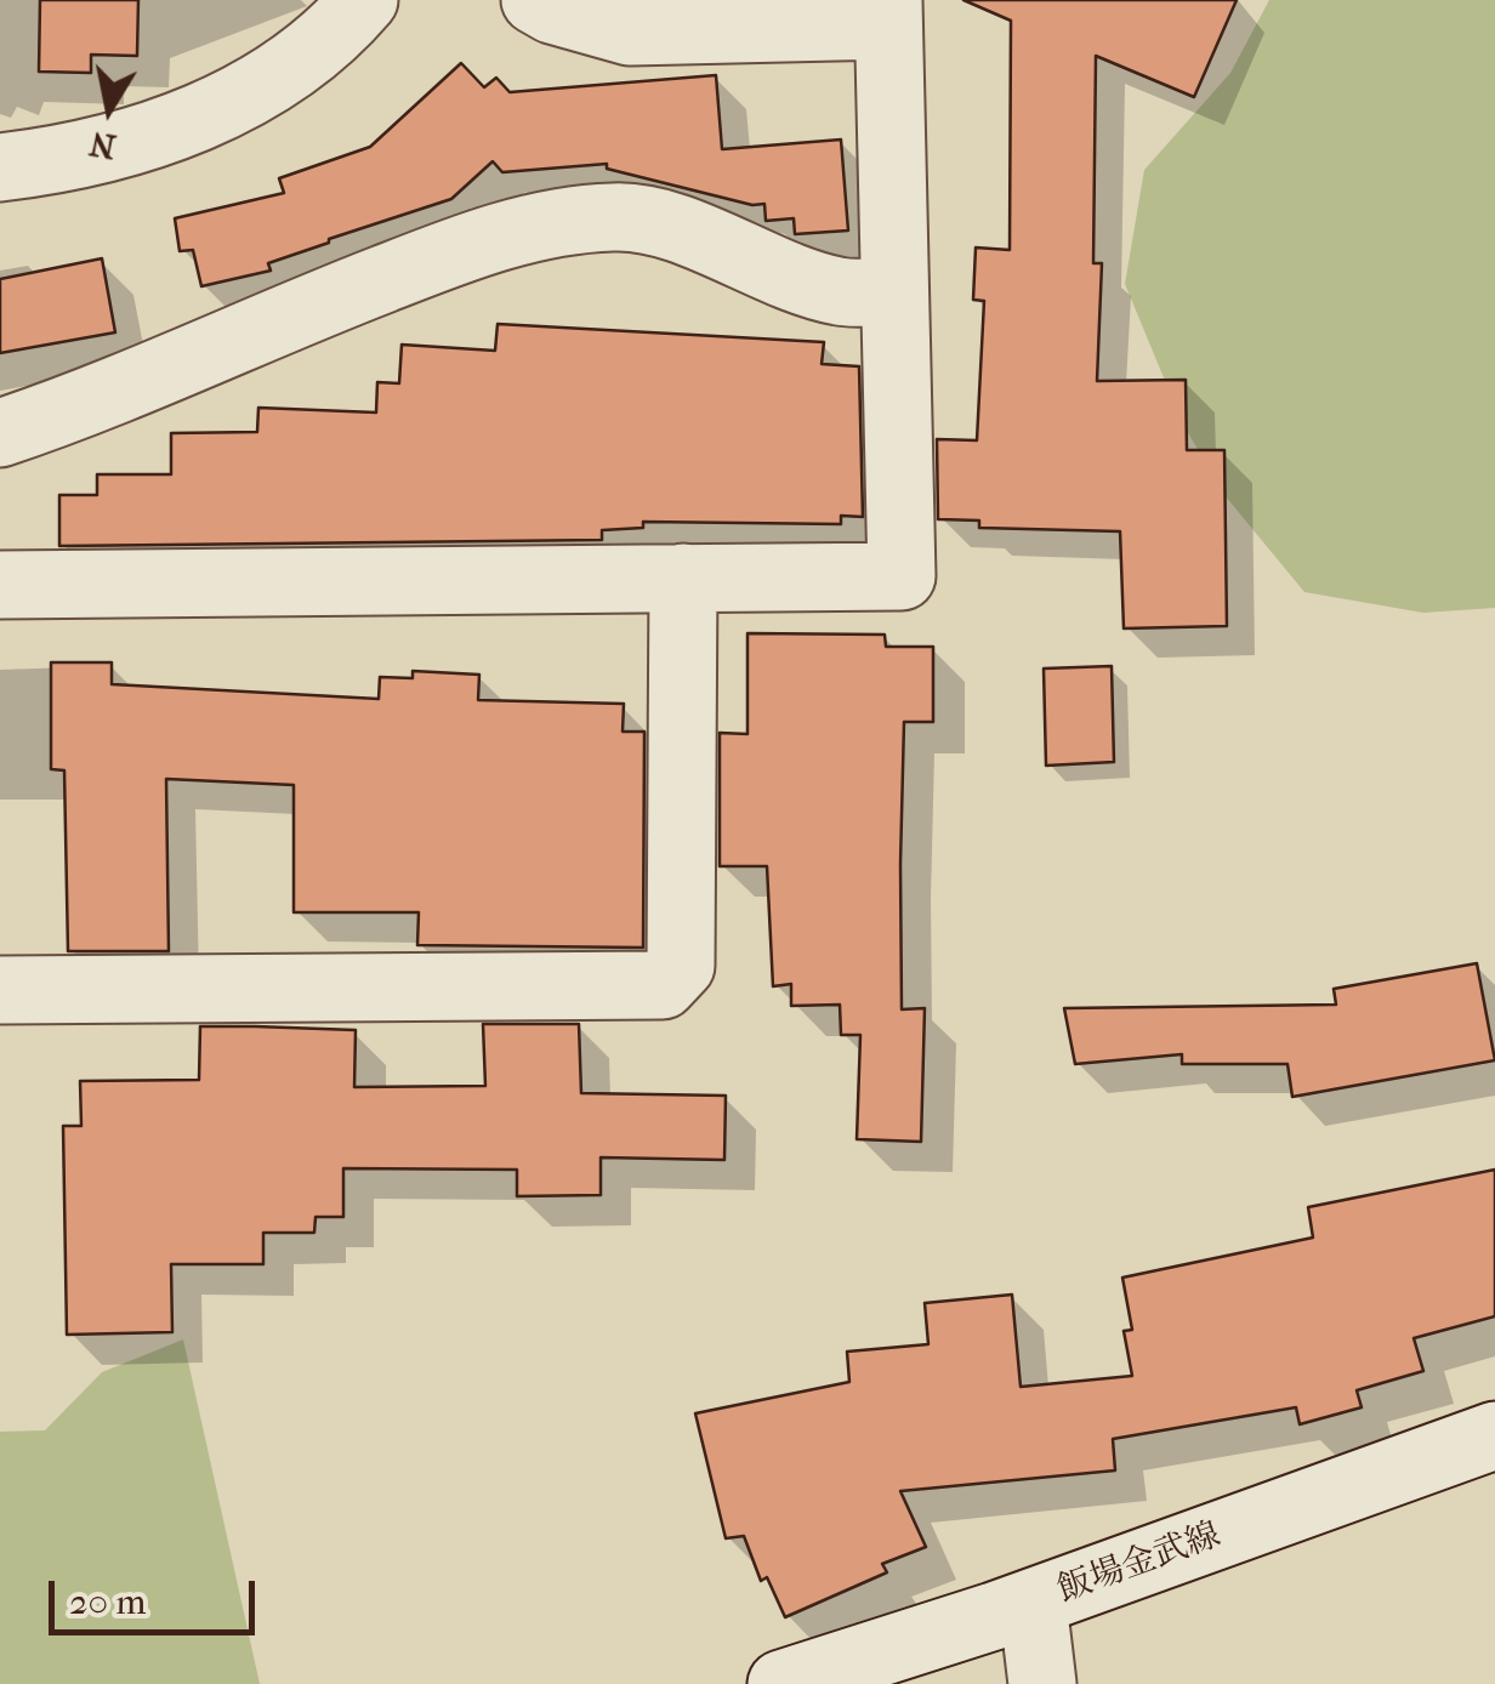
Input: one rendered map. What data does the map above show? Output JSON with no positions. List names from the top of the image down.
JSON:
{
  "streets": {
    "street": ["飯場金武線"]
  },
  "scale_bar": "20 m",
  "north": "bottom"
}
